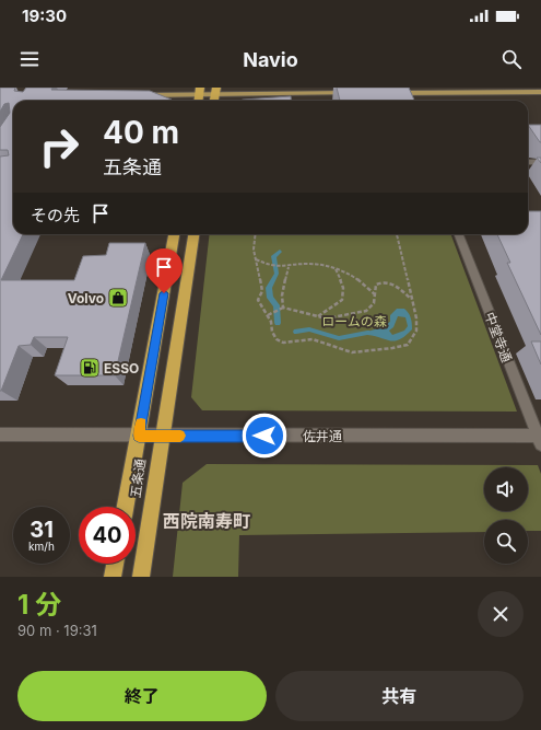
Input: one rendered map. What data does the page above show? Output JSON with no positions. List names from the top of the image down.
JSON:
{
  "streets": {
    "highway": ["五条通"],
    "street": ["中堂寺通", "佐井通"]
  },
  "crossings": [
    ["中堂寺通", "佐井通"],
    ["佐井通", "五条通"]
  ],
  "districts": ["西院南寿町"],
  "parks": ["ロームの森"],
  "places": {
    "shop": ["Volvo"],
    "fuel station": ["ESSO"]
  },
  "page": {
    "status": "19:30",
    "header": "Navio",
    "turn": ["40 m", "五条通"],
    "then": "その先",
    "speed": "31 km/h",
    "limit": "40",
    "heading": ["1 分", "90 m · 19:31"],
    "buttons": ["終了", "共有"]
  }
}
